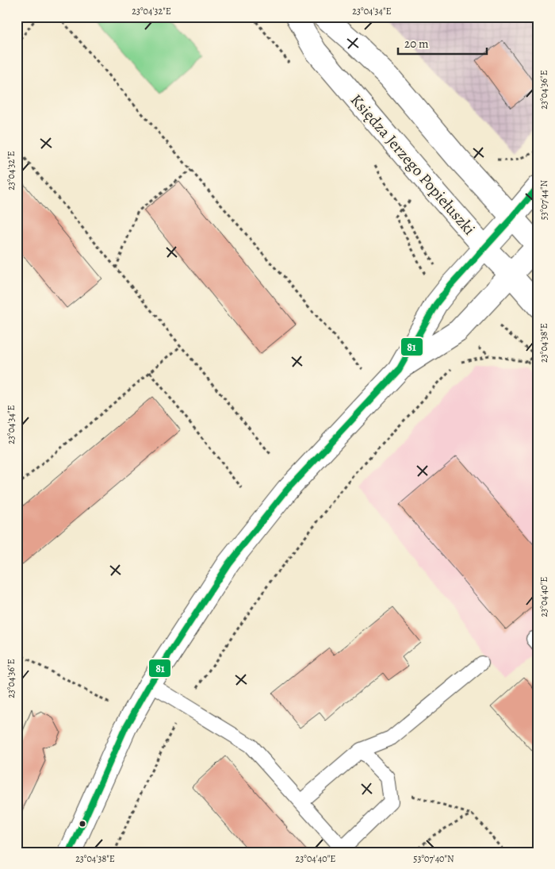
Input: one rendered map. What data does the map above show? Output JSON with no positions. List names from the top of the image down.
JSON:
{
  "streets": {
    "street": ["Księdza Jerzego Popiełuszki"]
  },
  "lines": ["transit line 81"],
  "scale_bar": "20 m",
  "coordinates": [
    "23°04'32\"E",
    "23°04'34\"E",
    "23°04'36\"E",
    "53°07'44\"N",
    "23°04'38\"E",
    "23°04'40\"E",
    "53°07'40\"N"
  ]
}
